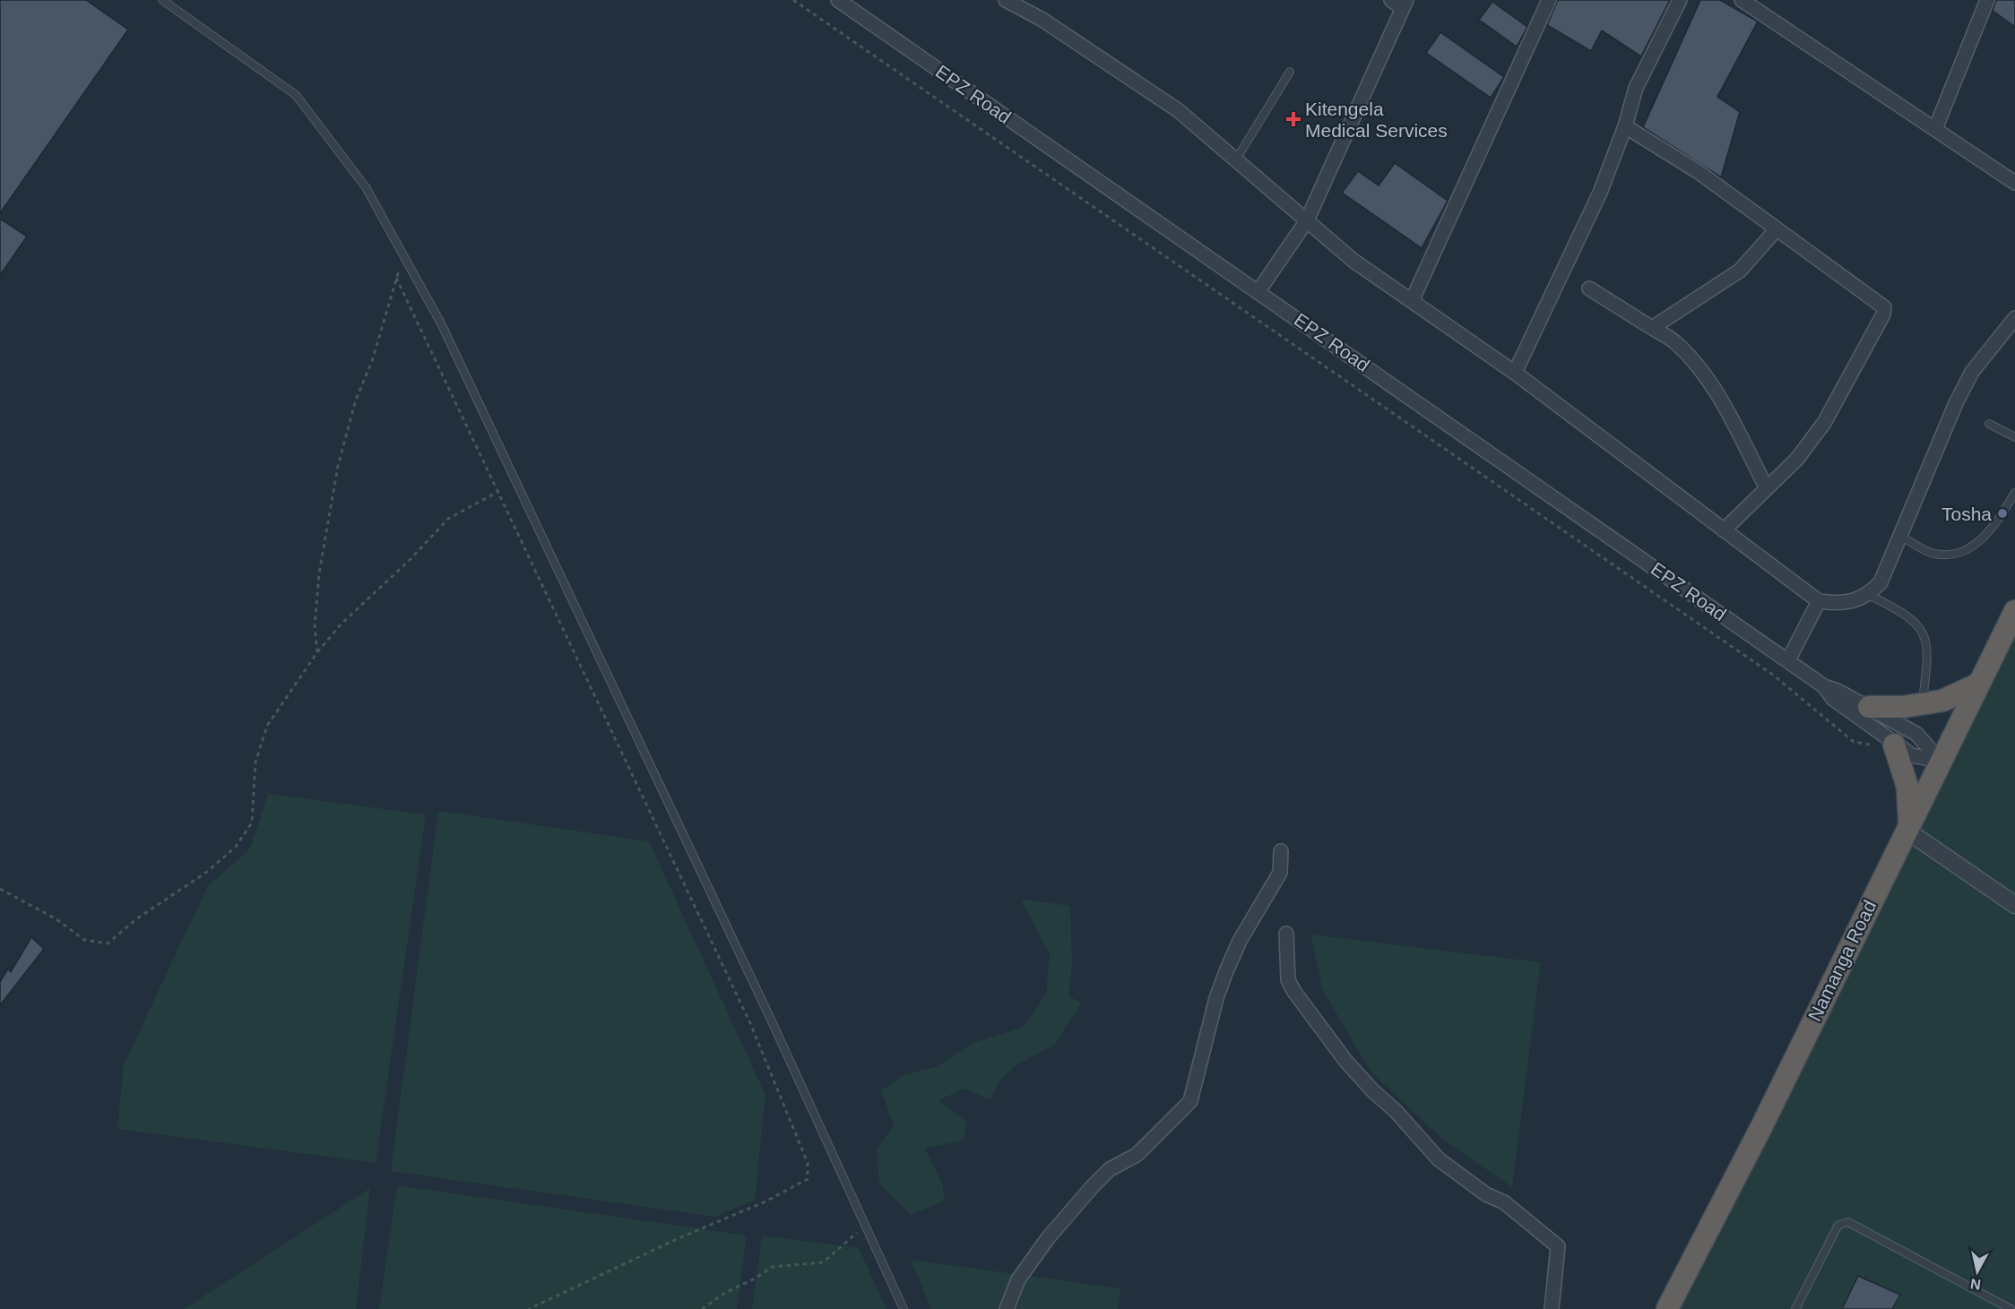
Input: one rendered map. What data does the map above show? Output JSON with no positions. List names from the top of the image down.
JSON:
{
  "streets": {
    "highway": ["Namanga Road"],
    "street": ["EPZ Road"]
  },
  "crossings": [
    ["EPZ Road", "Namanga Road"]
  ],
  "places": {
    "health": ["Kitengela Medical Services"],
    "other": ["Tosha"]
  },
  "north": "bottom"
}
